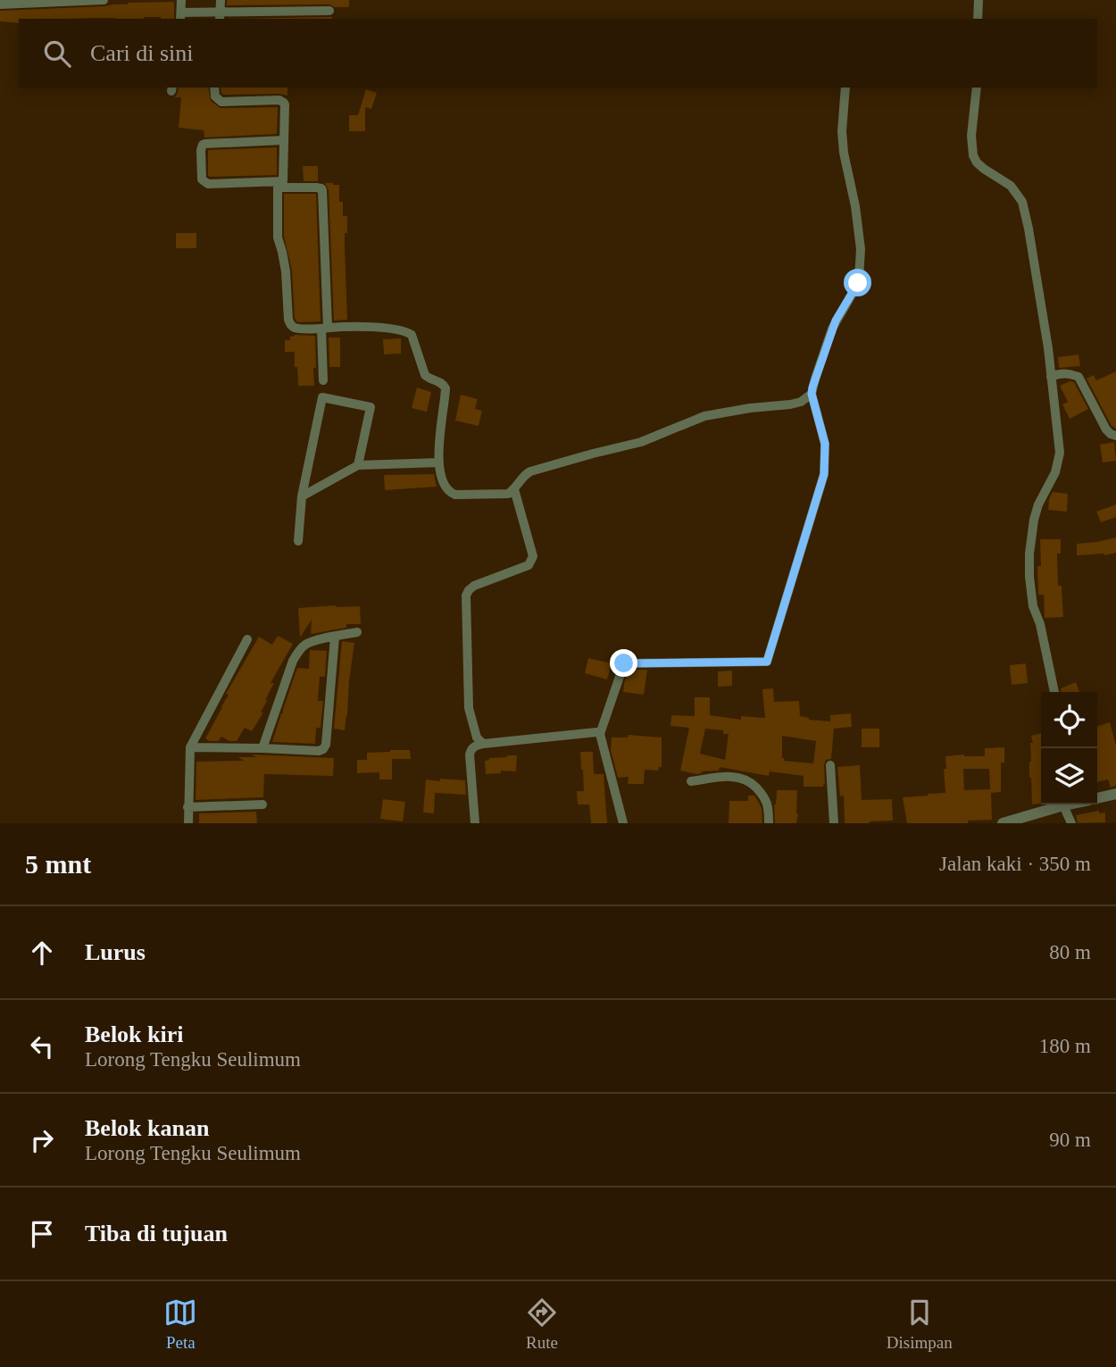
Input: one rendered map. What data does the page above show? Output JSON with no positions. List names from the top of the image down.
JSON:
{
  "page": {
    "search": "Cari di sini",
    "heading": ["5 mnt", "Jalan kaki · 350 m"],
    "list": [
      ["Lurus", "80 m"],
      ["Belok kiri", "Lorong Tengku Seulimum", "180 m"],
      ["Belok kanan", "Lorong Tengku Seulimum", "90 m"],
      "Tiba di tujuan"
    ],
    "nav": ["Peta", "Rute", "Disimpan"]
  }
}
